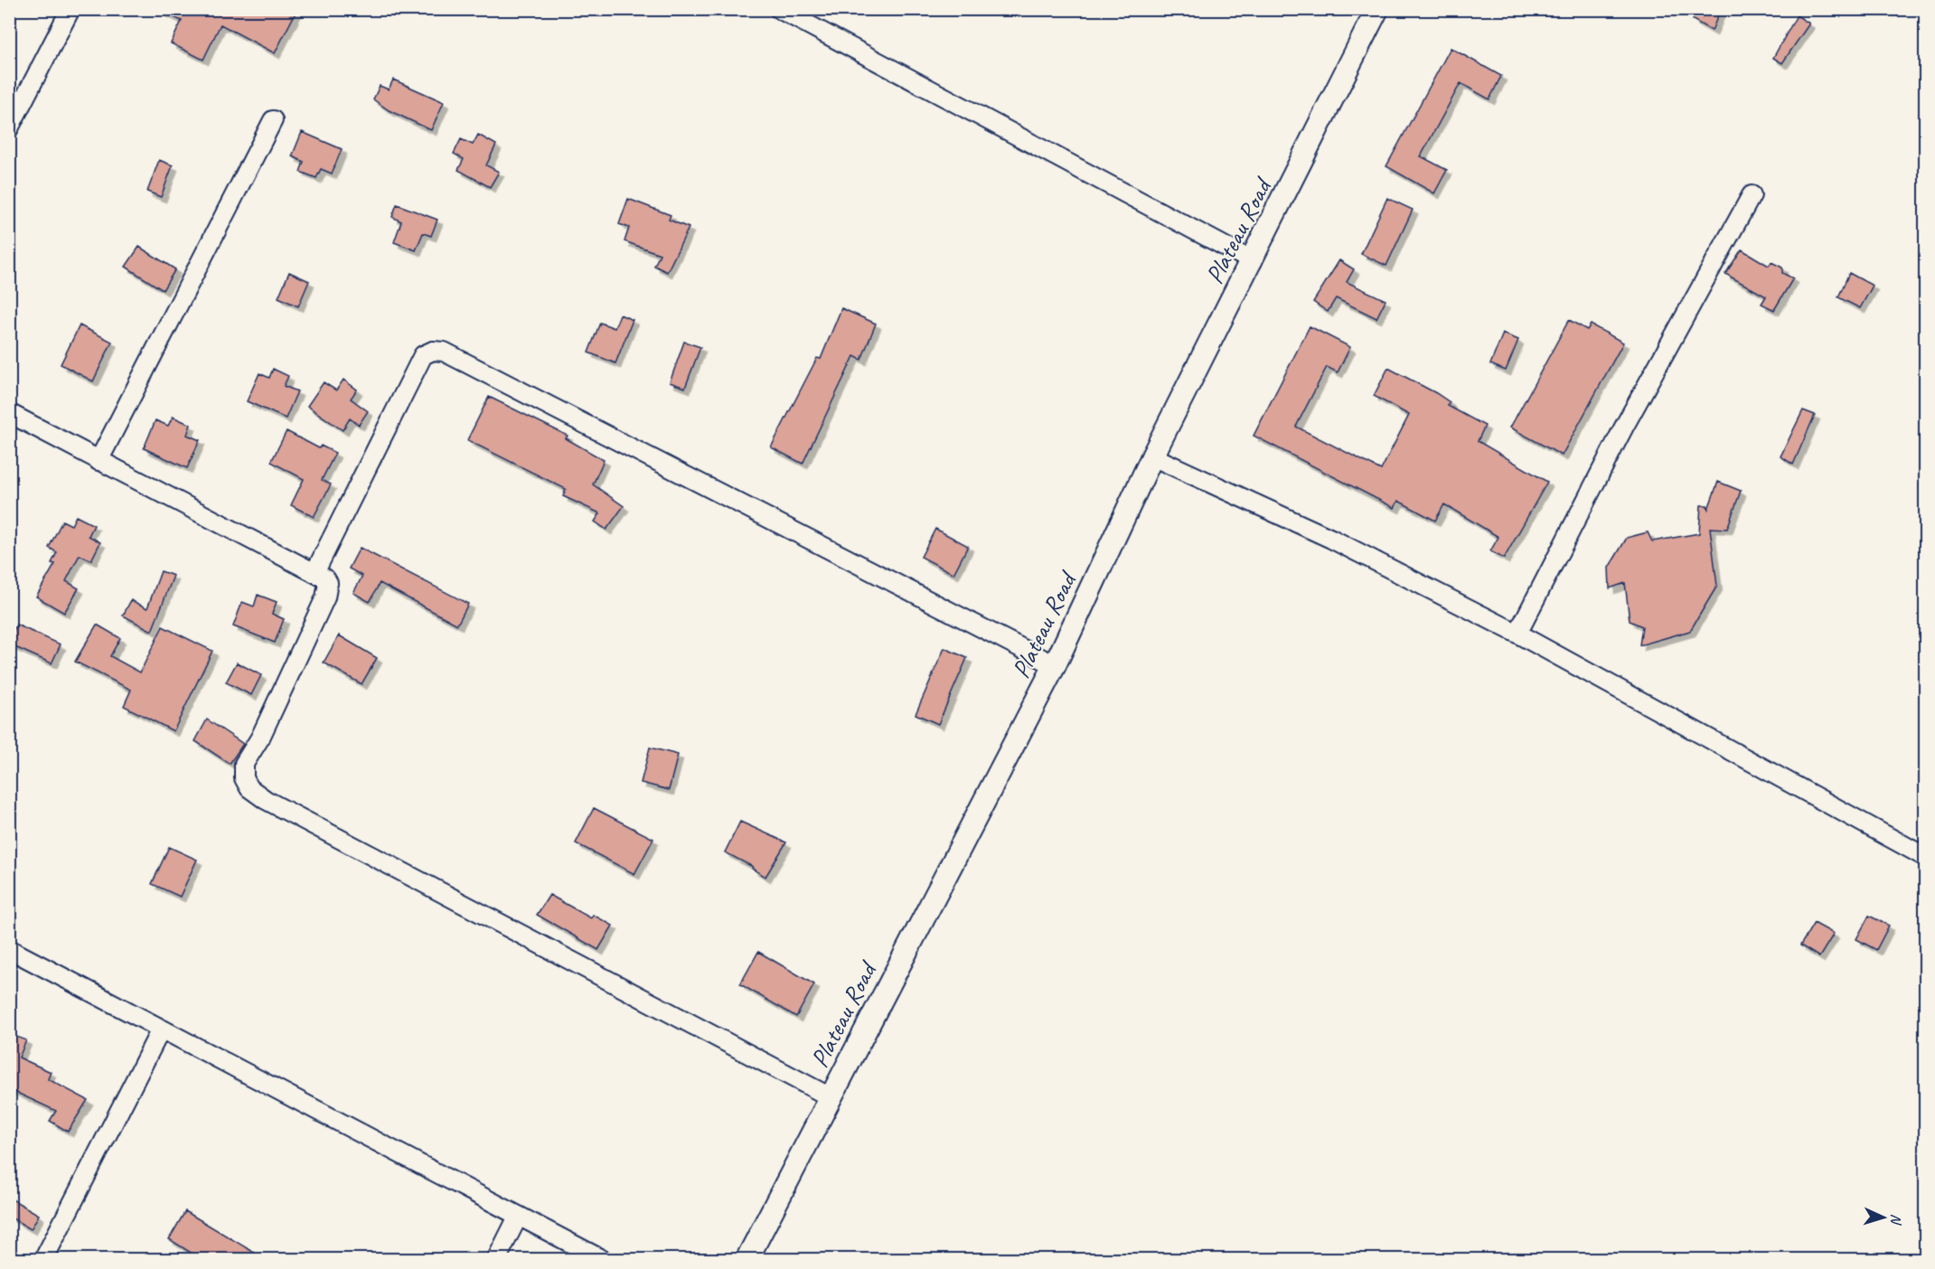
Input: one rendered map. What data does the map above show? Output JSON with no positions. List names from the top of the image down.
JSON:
{
  "streets": {
    "street": ["Plateau Road"]
  },
  "north": "right"
}
